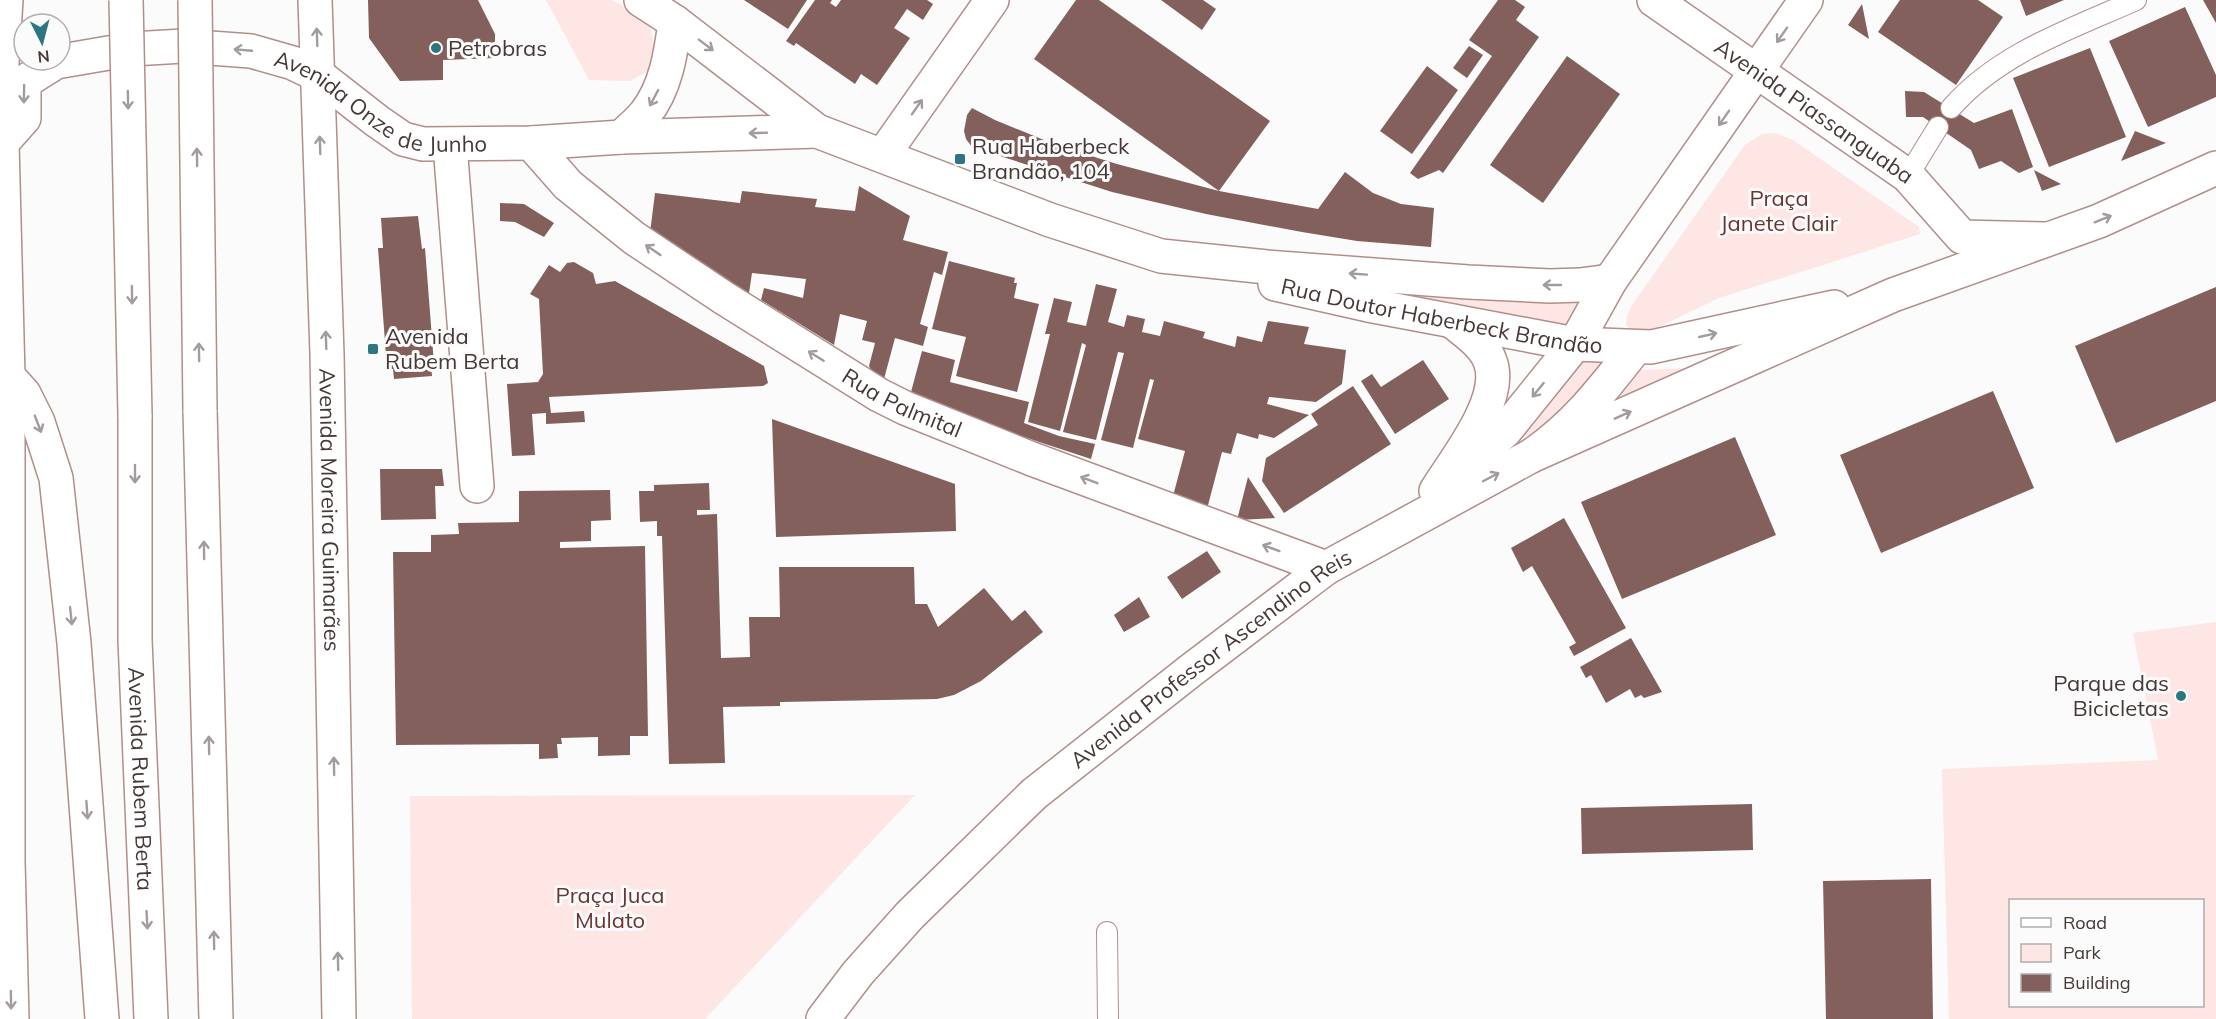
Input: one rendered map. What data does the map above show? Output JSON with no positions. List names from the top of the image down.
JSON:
{
  "streets": {
    "main road": [
      "Avenida Onze de Junho",
      "Avenida Piassanguaba",
      "Rua Doutor Haberbeck Brandão",
      "Rua Palmital",
      "Avenida Moreira Guimarães",
      "Avenida Professor Ascendino Reis",
      "Avenida Rubem Berta"
    ]
  },
  "crossings": [
    ["Avenida Onze de Junho", "Rua Doutor Haberbeck Brandão"],
    ["Avenida Onze de Junho", "Rua Palmital"],
    ["Avenida Onze de Junho", "Avenida Moreira Guimarães"],
    ["Rua Doutor Haberbeck Brandão", "Avenida Professor Ascendino Reis"],
    ["Rua Palmital", "Avenida Professor Ascendino Reis"]
  ],
  "one_way": ["Avenida Onze de Junho", "Rua Palmital"],
  "parks": ["Praça Janete Clair", "Praça Juca Mulato"],
  "places": {
    "other": ["Petrobras", "Parque das Bicicletas"],
    "transit": ["Rua Haberbeck Brandão, 104", "Avenida Rubem Berta"]
  },
  "legend": ["Road", "Park", "Building"],
  "north": "bottom"
}
